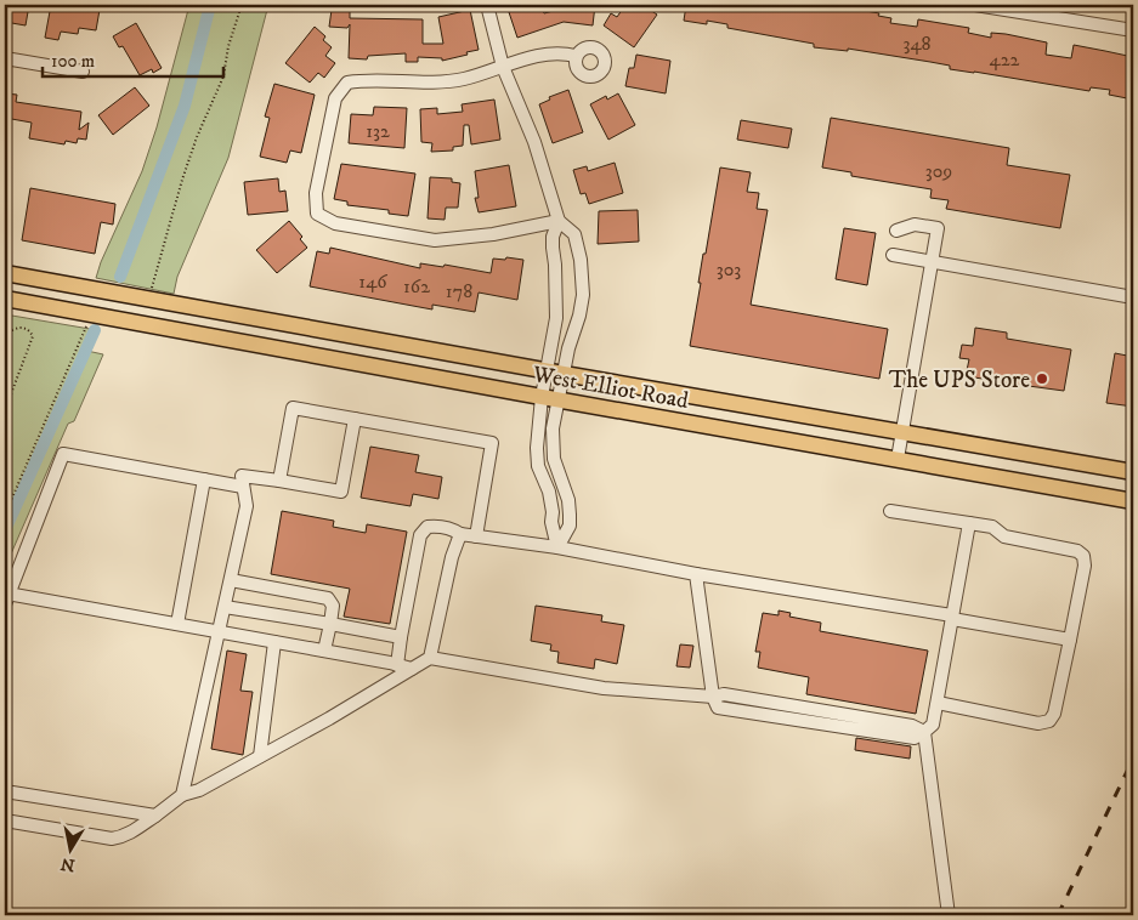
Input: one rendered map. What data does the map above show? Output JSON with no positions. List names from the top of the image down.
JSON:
{
  "streets": {
    "main road": ["West Elliot Road"]
  },
  "places": ["The UPS Store"],
  "house_numbers": [
    "348",
    "422",
    "132",
    "309",
    "303",
    "146",
    "162",
    "178"
  ],
  "scale_bar": "100 m",
  "north": "bottom"
}
